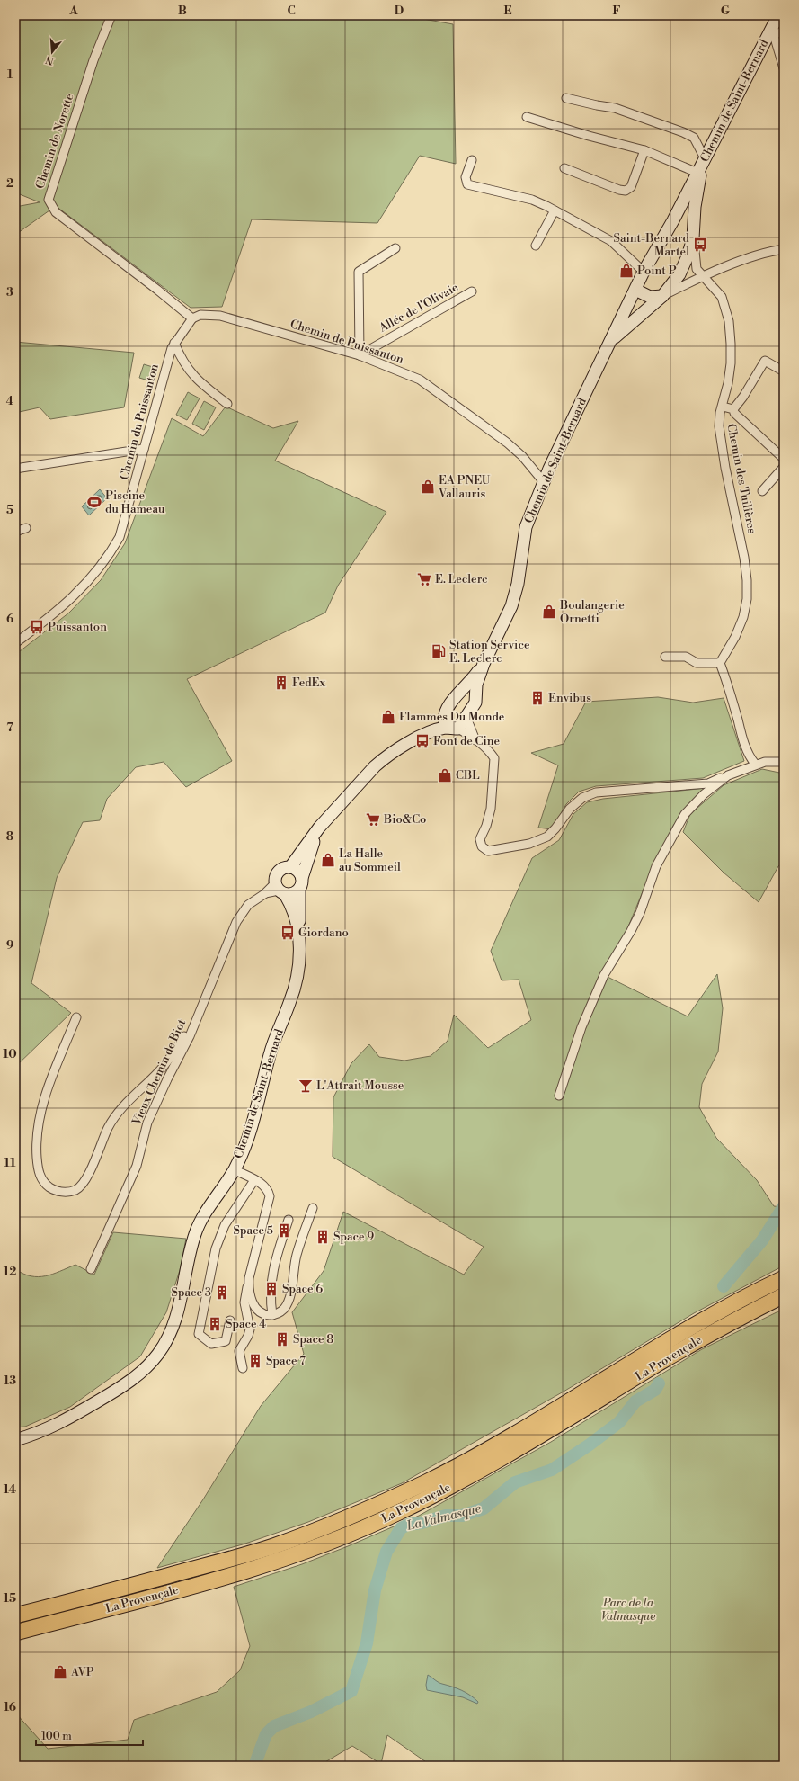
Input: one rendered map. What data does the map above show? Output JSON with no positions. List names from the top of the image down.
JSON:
{
  "streets": {
    "highway": ["La Provençale"],
    "main road": ["Chemin de Saint-Bernard"],
    "street": [
      "Chemin de Norette",
      "Allée de l'Olivaie",
      "Chemin de Puissanton",
      "Chemin du Puissanton",
      "Chemin des Tuilières",
      "Vieux Chemin de Biot"
    ]
  },
  "crossings": [
    ["Chemin de Saint-Bernard", "Chemin de Puissanton"],
    ["Chemin de Saint-Bernard", "Chemin des Tuilières"],
    ["Chemin de Saint-Bernard", "Vieux Chemin de Biot"],
    ["Chemin de Norette", "Chemin de Puissanton"],
    ["Chemin de Norette", "Chemin du Puissanton"],
    ["Allée de l'Olivaie", "Chemin de Puissanton"],
    ["Chemin de Puissanton", "Chemin du Puissanton"]
  ],
  "water": ["La Valmasque"],
  "parks": ["Parc de la Valmasque"],
  "places": {
    "bus stop": [
      "Saint-Bernard Martel",
      "Puissanton",
      "Font de Cine",
      "Giordano"
    ],
    "shop": [
      "Point P",
      "EA PNEU Vallauris",
      "Boulangerie Ornetti",
      "Flammes Du Monde",
      "CBL",
      "La Halle au Sommeil",
      "AVP"
    ],
    "sports": ["Piscine du Hameau"],
    "supermarket": ["E. Leclerc", "Bio&Co"],
    "fuel station": ["Station Service E. Leclerc"],
    "building": [
      "FedEx",
      "Envibus",
      "Space 5",
      "Space 9",
      "Space 6",
      "Space 3",
      "Space 4",
      "Space 8",
      "Space 7"
    ],
    "bar": ["L'Attrait Mousse"]
  },
  "scale_bar": "100 m",
  "north": "bottom",
  "grid": {
    "columns": [
      "A",
      "B",
      "C",
      "D",
      "E",
      "F",
      "G"
    ],
    "rows": [
      "1",
      "2",
      "3",
      "4",
      "5",
      "6",
      "7",
      "8",
      "9",
      "10",
      "11",
      "12",
      "13",
      "14",
      "15",
      "16"
    ]
  }
}
